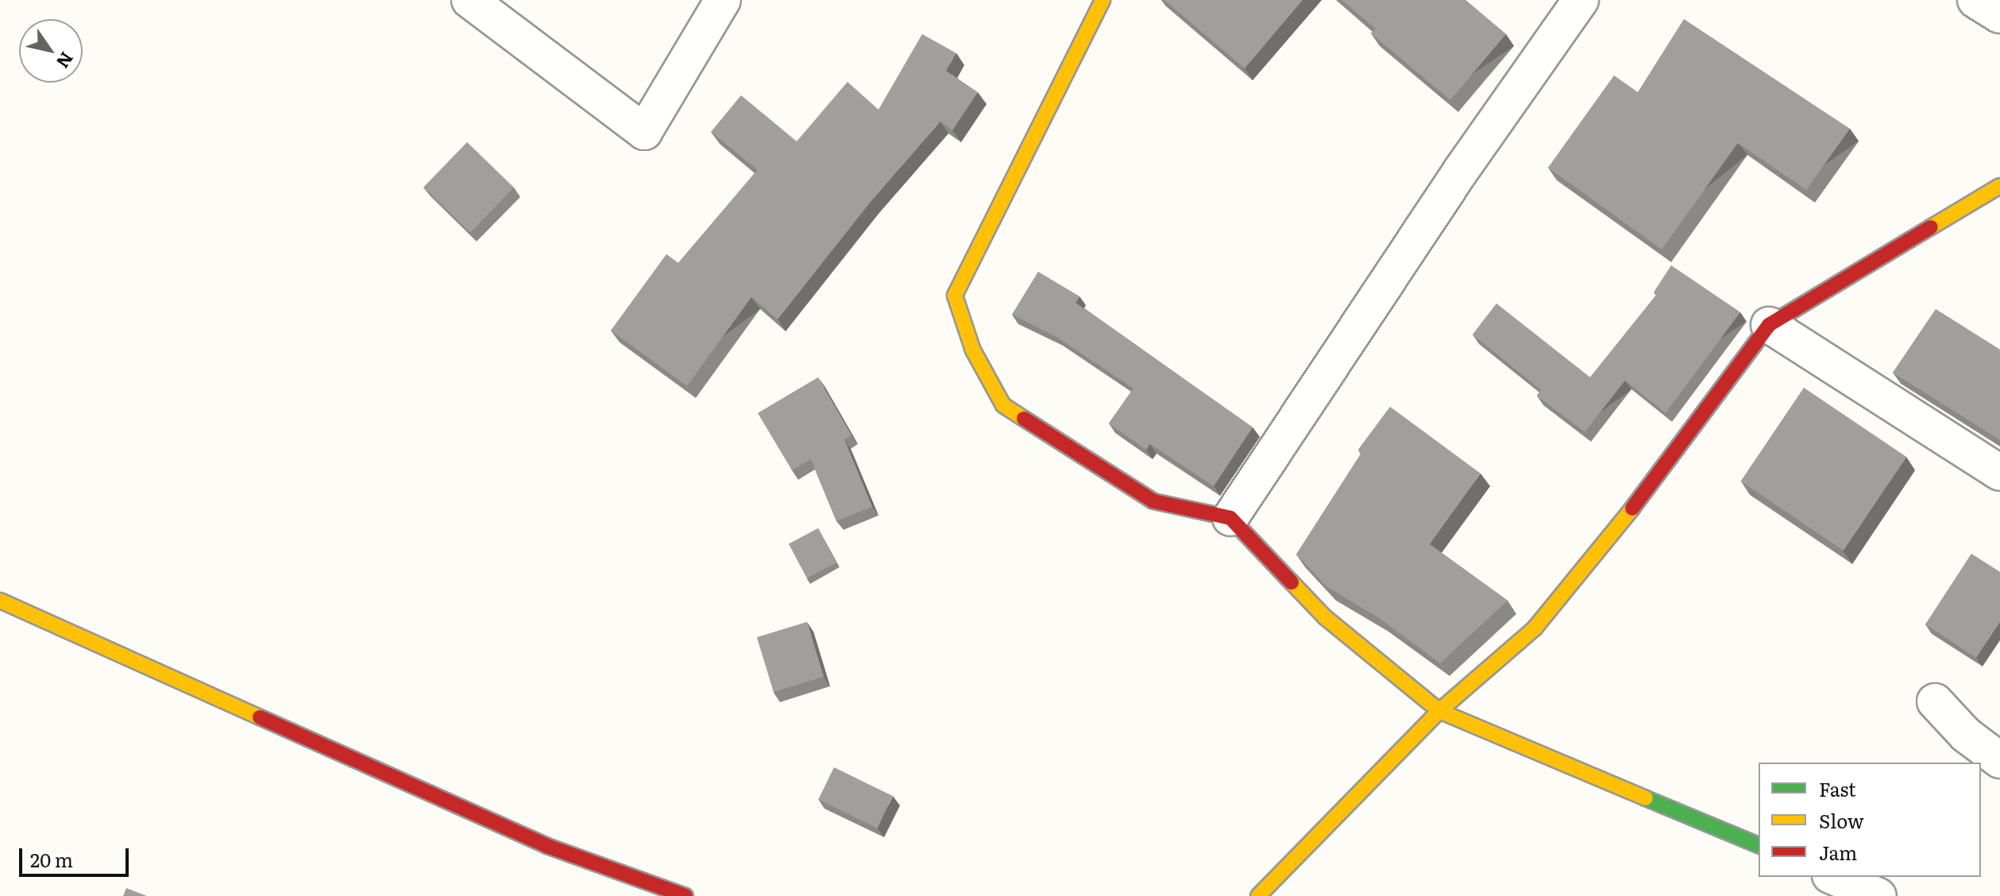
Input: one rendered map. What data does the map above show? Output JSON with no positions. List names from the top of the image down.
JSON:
{
  "legend": ["Fast", "Slow", "Jam"],
  "scale_bar": "20 m",
  "north": "bottom right"
}
